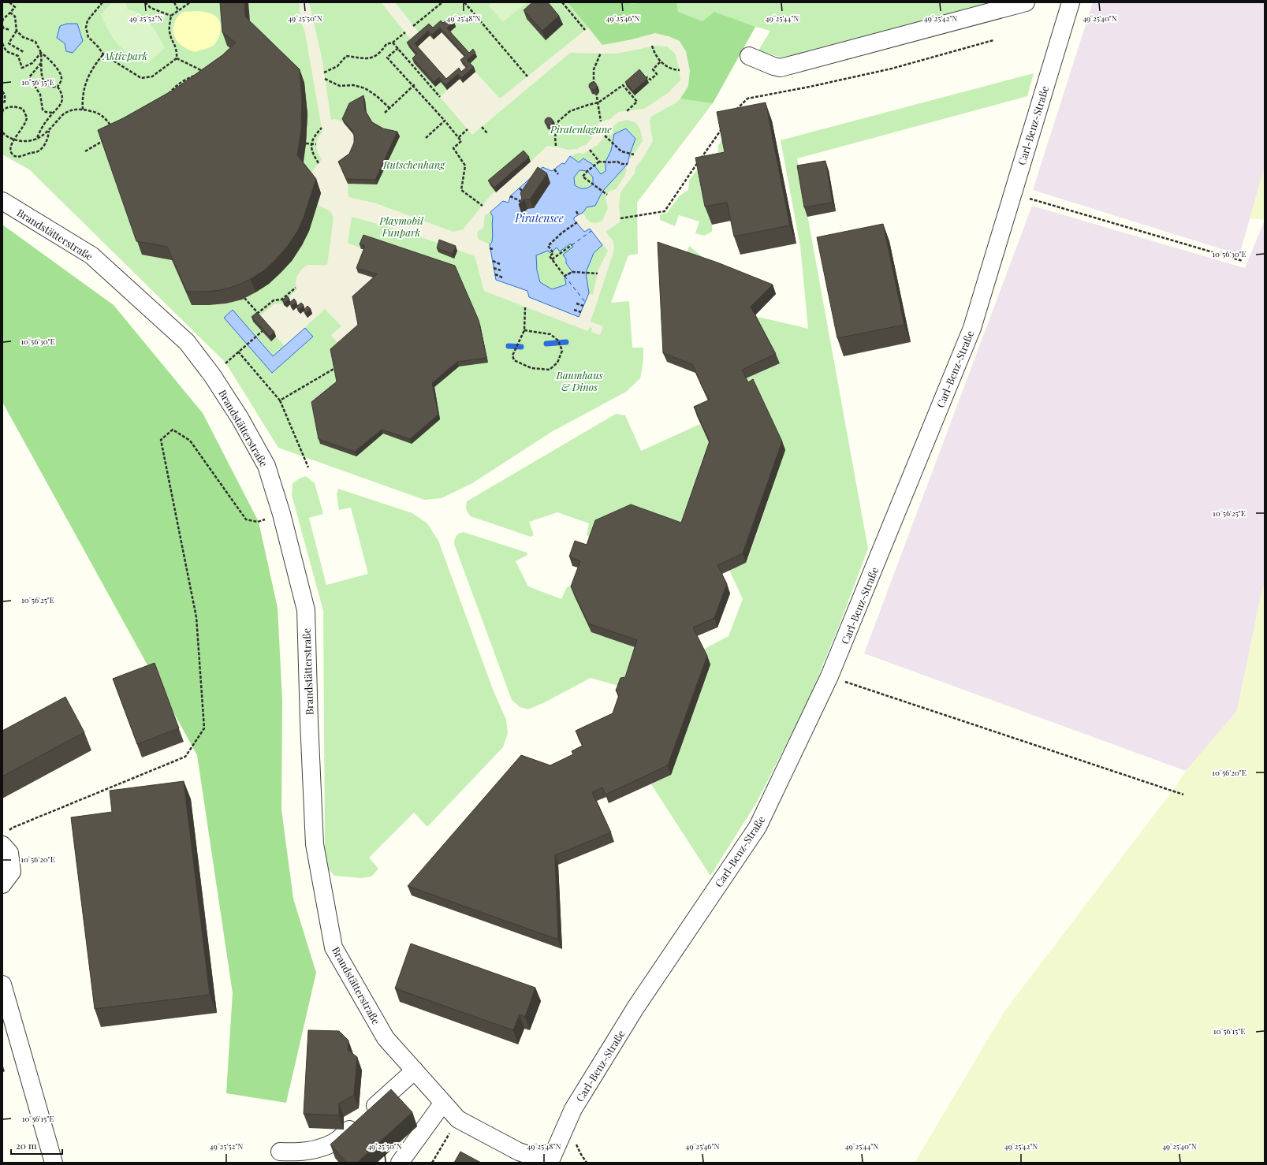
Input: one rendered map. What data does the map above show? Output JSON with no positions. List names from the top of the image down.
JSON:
{
  "streets": {
    "street": ["Carl-Benz-Straße", "Brandstätterstraße"]
  },
  "crossings": [
    ["Carl-Benz-Straße", "Brandstätterstraße"]
  ],
  "water": ["Piratensee"],
  "parks": [
    "Aktivpark",
    "Piratenlagune",
    "Rutschenhang",
    "Playmobil Funpark",
    "Baumhaus & Dinos"
  ],
  "scale_bar": "20 m",
  "coordinates": [
    "49°25'52\"N",
    "49°25'50\"N",
    "49°25'48\"N",
    "49°25'46\"N",
    "49°25'44\"N",
    "49°25'42\"N",
    "49°25'40\"N",
    "10°56'35\"E",
    "10°56'30\"E",
    "10°56'25\"E",
    "10°56'20\"E",
    "10°56'15\"E"
  ]
}
